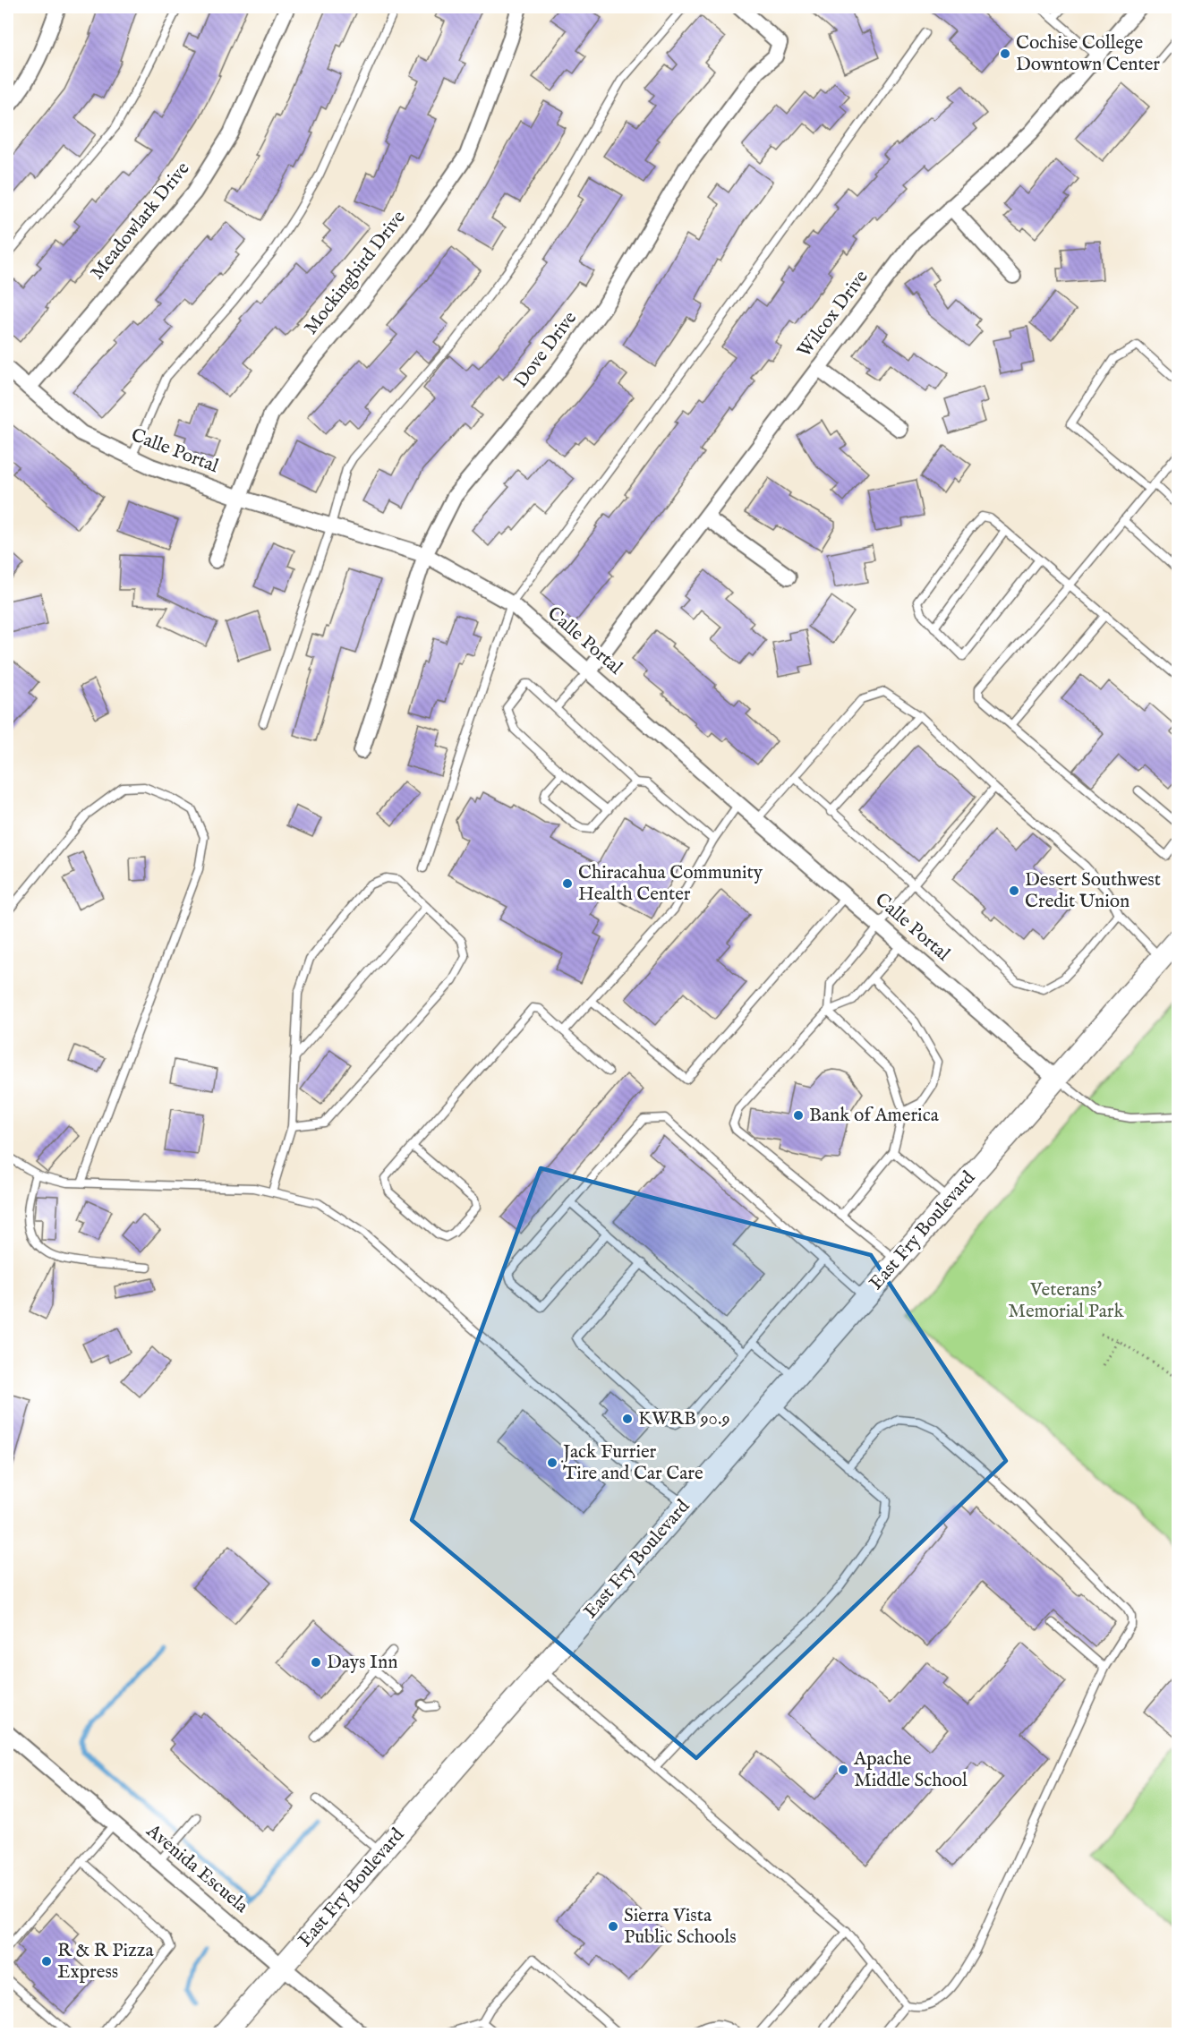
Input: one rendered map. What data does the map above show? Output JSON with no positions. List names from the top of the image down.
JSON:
{
  "streets": {
    "main road": ["East Fry Boulevard"],
    "street": [
      "Meadowlark Drive",
      "Mockingbird Drive",
      "Wilcox Drive",
      "Dove Drive",
      "Calle Portal",
      "Avenida Escuela"
    ]
  },
  "crossings": [
    ["Meadowlark Drive", "Calle Portal"],
    ["Mockingbird Drive", "Calle Portal"],
    ["Wilcox Drive", "Calle Portal"],
    ["Dove Drive", "Calle Portal"],
    ["Calle Portal", "East Fry Boulevard"],
    ["East Fry Boulevard", "Avenida Escuela"]
  ],
  "parks": ["Veterans' Memorial Park"],
  "places": [
    "Cochise College Downtown Center",
    "Chiracahua Community Health Center",
    "Desert Southwest Credit Union",
    "Bank of America",
    "KWRB 90.9",
    "Jack Furrier Tire and Car Care",
    "Days Inn",
    "Apache Middle School",
    "Sierra Vista Public Schools",
    "R & R Pizza Express"
  ]
}
